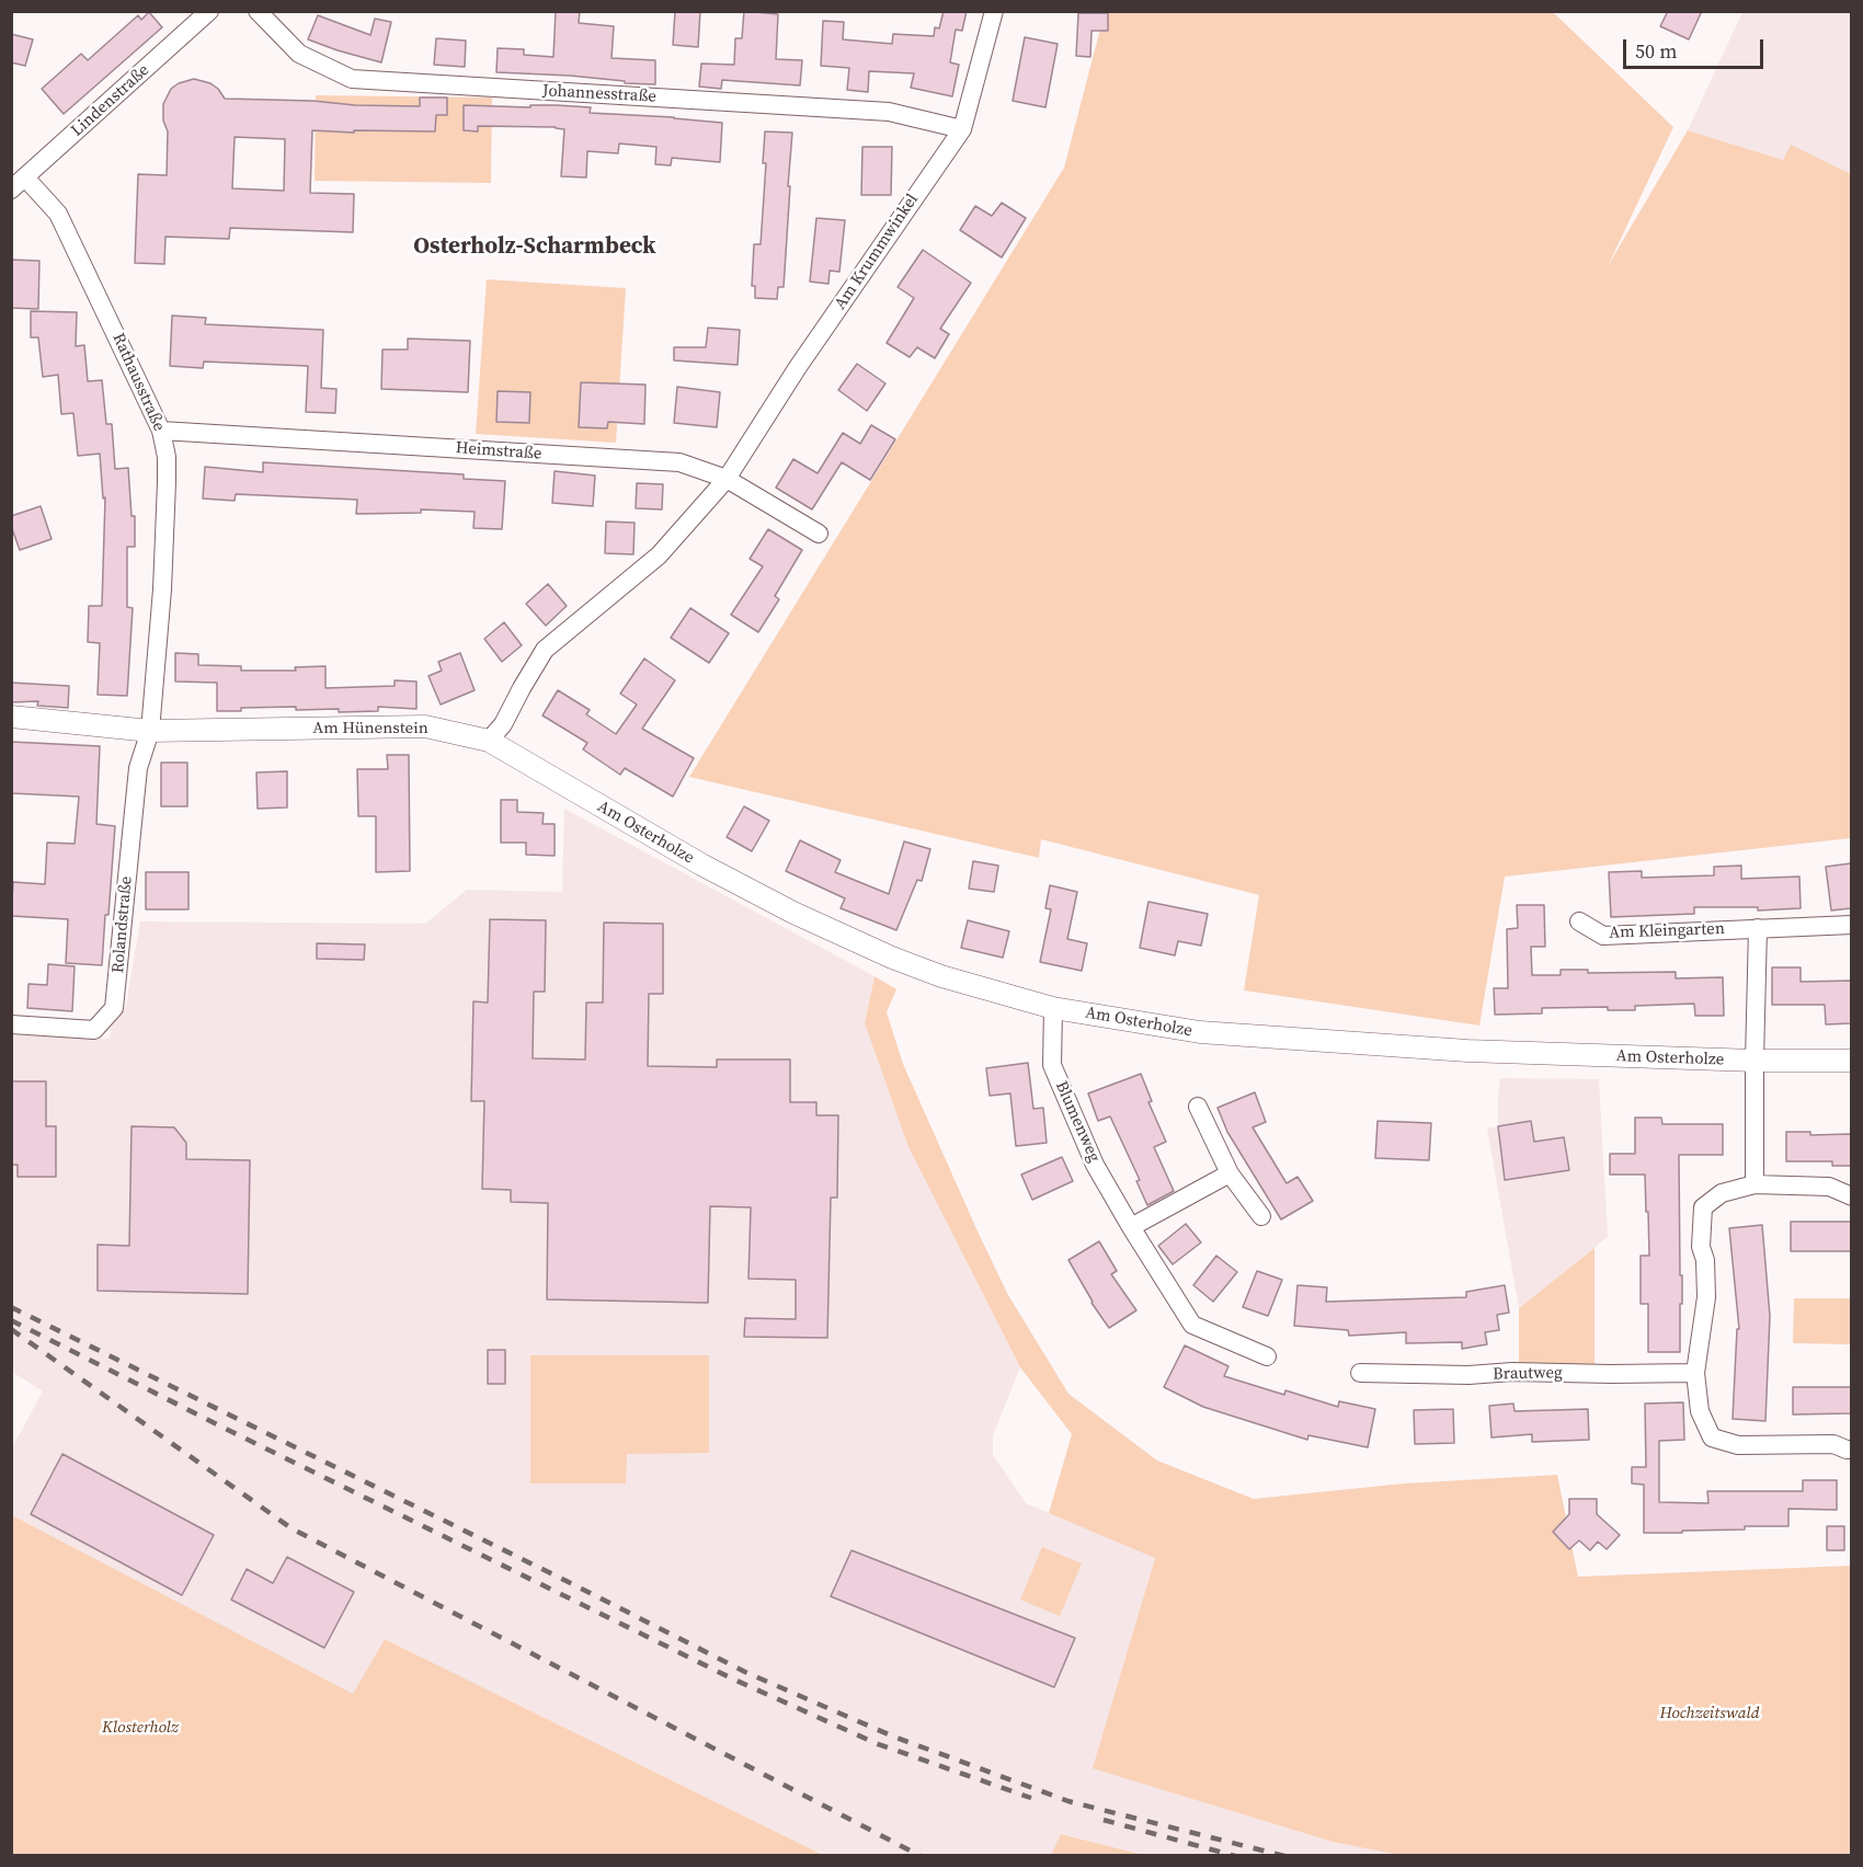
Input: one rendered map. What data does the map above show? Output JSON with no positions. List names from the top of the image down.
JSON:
{
  "streets": {
    "street": [
      "Johannesstraße",
      "Lindenstraße",
      "Am Krummwinkel",
      "Rathausstraße",
      "Heimstraße",
      "Am Hünenstein",
      "Am Osterholze",
      "Rolandstraße",
      "Am Kleingarten",
      "Blumenweg",
      "Brautweg"
    ]
  },
  "crossings": [
    ["Johannesstraße", "Am Krummwinkel"],
    ["Lindenstraße", "Rathausstraße"],
    ["Am Krummwinkel", "Heimstraße"],
    ["Rathausstraße", "Heimstraße"],
    ["Rathausstraße", "Am Hünenstein"],
    ["Rathausstraße", "Rolandstraße"],
    ["Am Hünenstein", "Am Osterholze"],
    ["Am Hünenstein", "Rolandstraße"],
    ["Am Osterholze", "Blumenweg"]
  ],
  "districts": ["Osterholz-Scharmbeck"],
  "parks": ["Hochzeitswald", "Klosterholz"],
  "scale_bar": "50 m"
}
